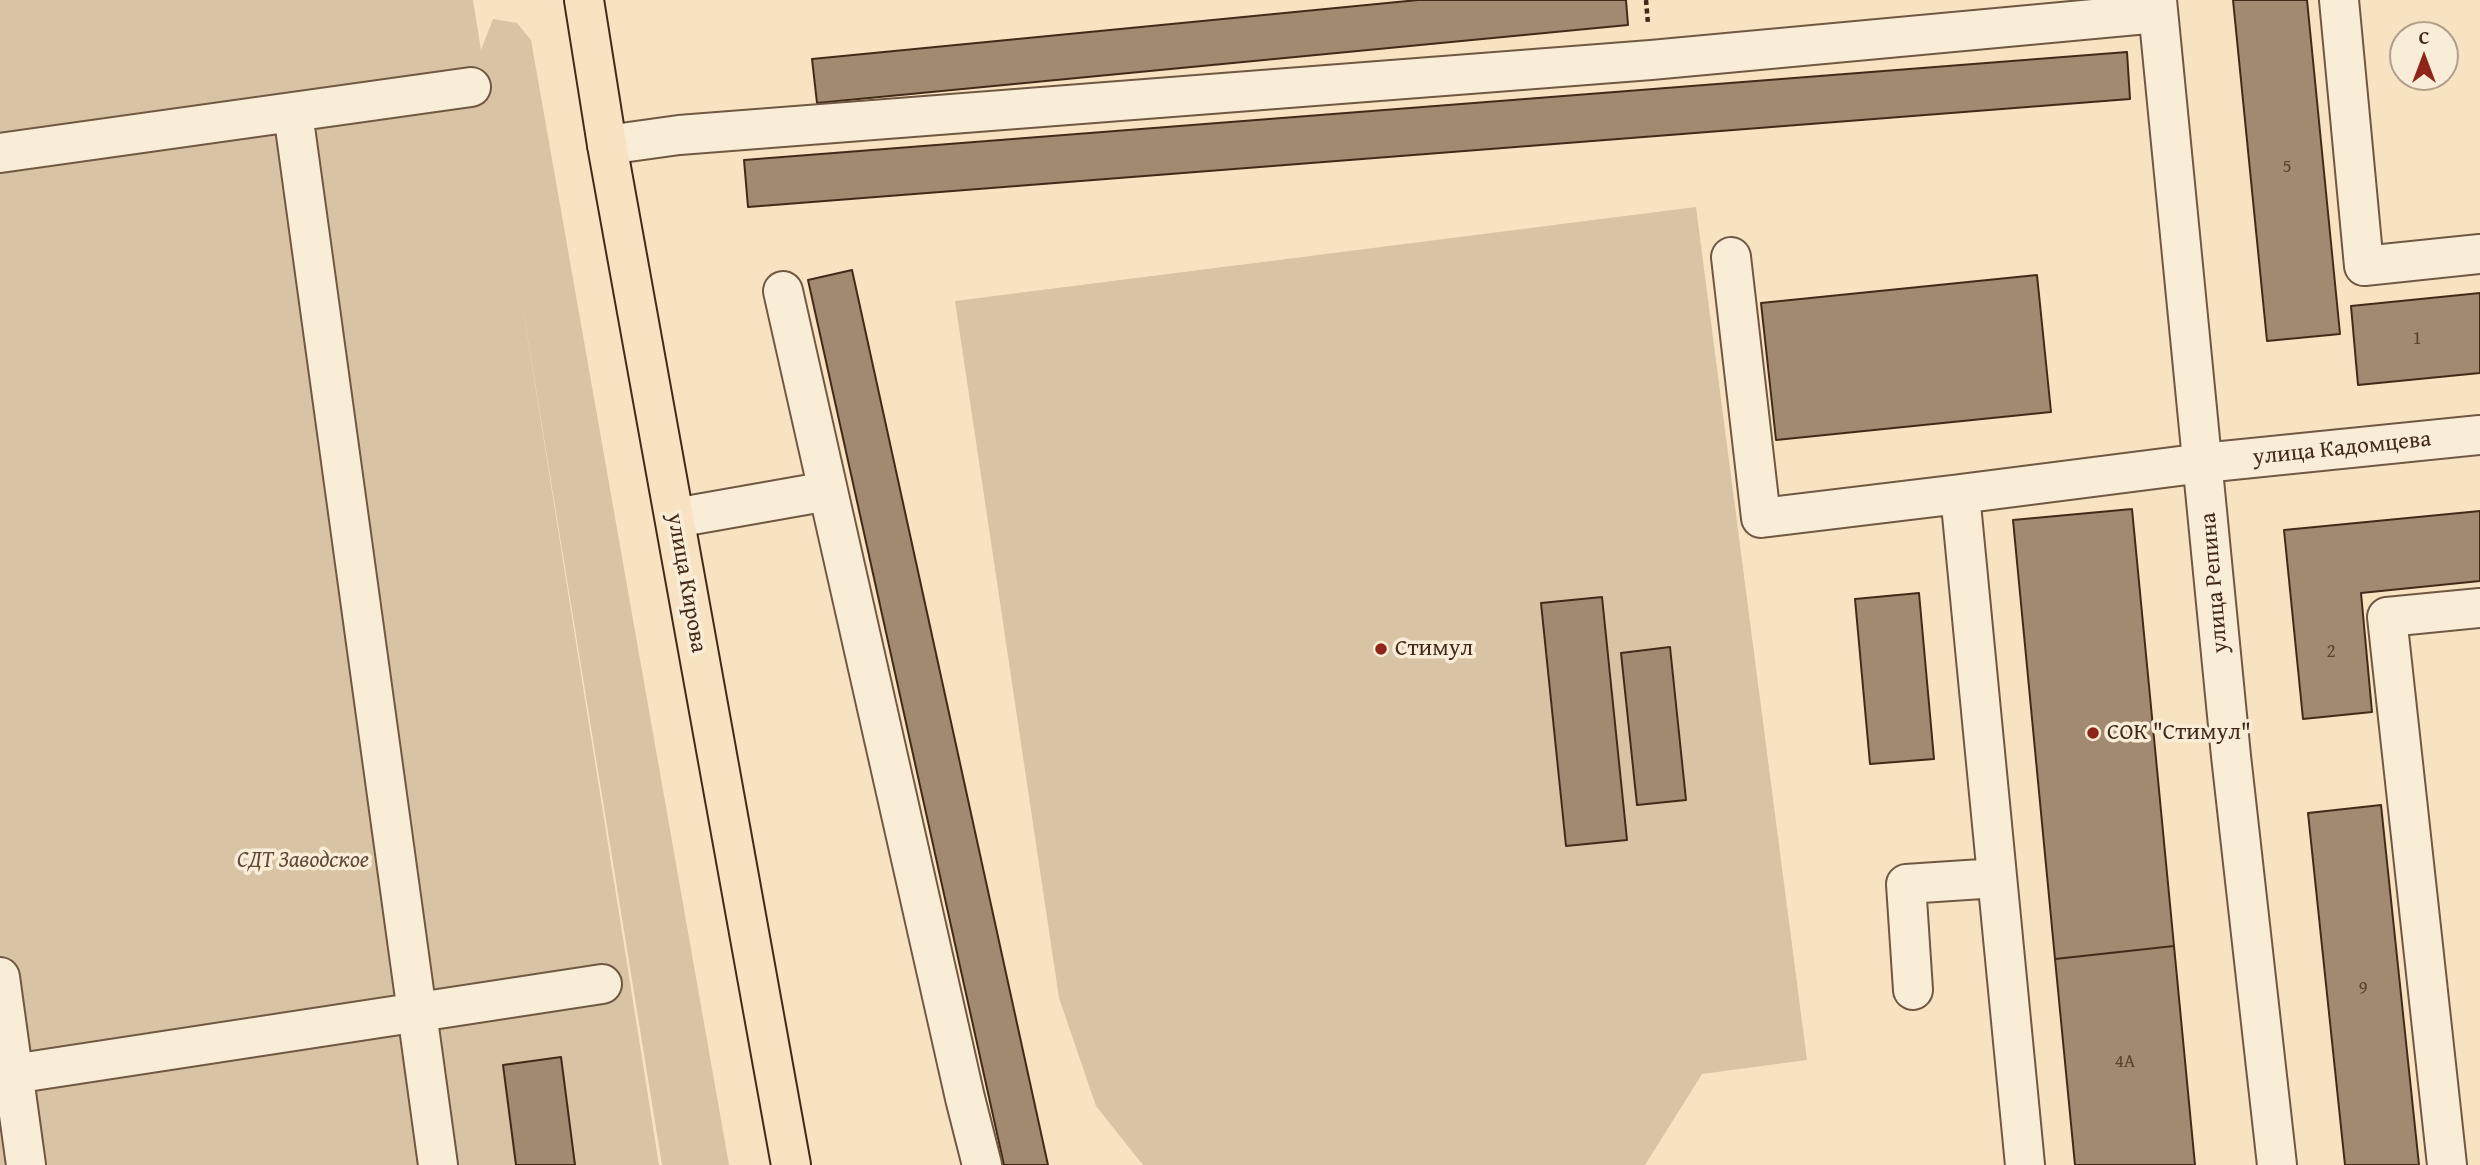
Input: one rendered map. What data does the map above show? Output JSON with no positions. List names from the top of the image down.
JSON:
{
  "streets": {
    "main road": ["улица Кирова"],
    "street": ["улица Кадомцева", "улица Репина"]
  },
  "crossings": [
    ["улица Кадомцева", "улица Репина"]
  ],
  "parks": ["СДТ Заводское"],
  "places": ["Стимул", "СОК \"Стимул\""],
  "house_numbers": [
    "5",
    "1",
    "2",
    "9",
    "4А"
  ],
  "north": "top"
}
